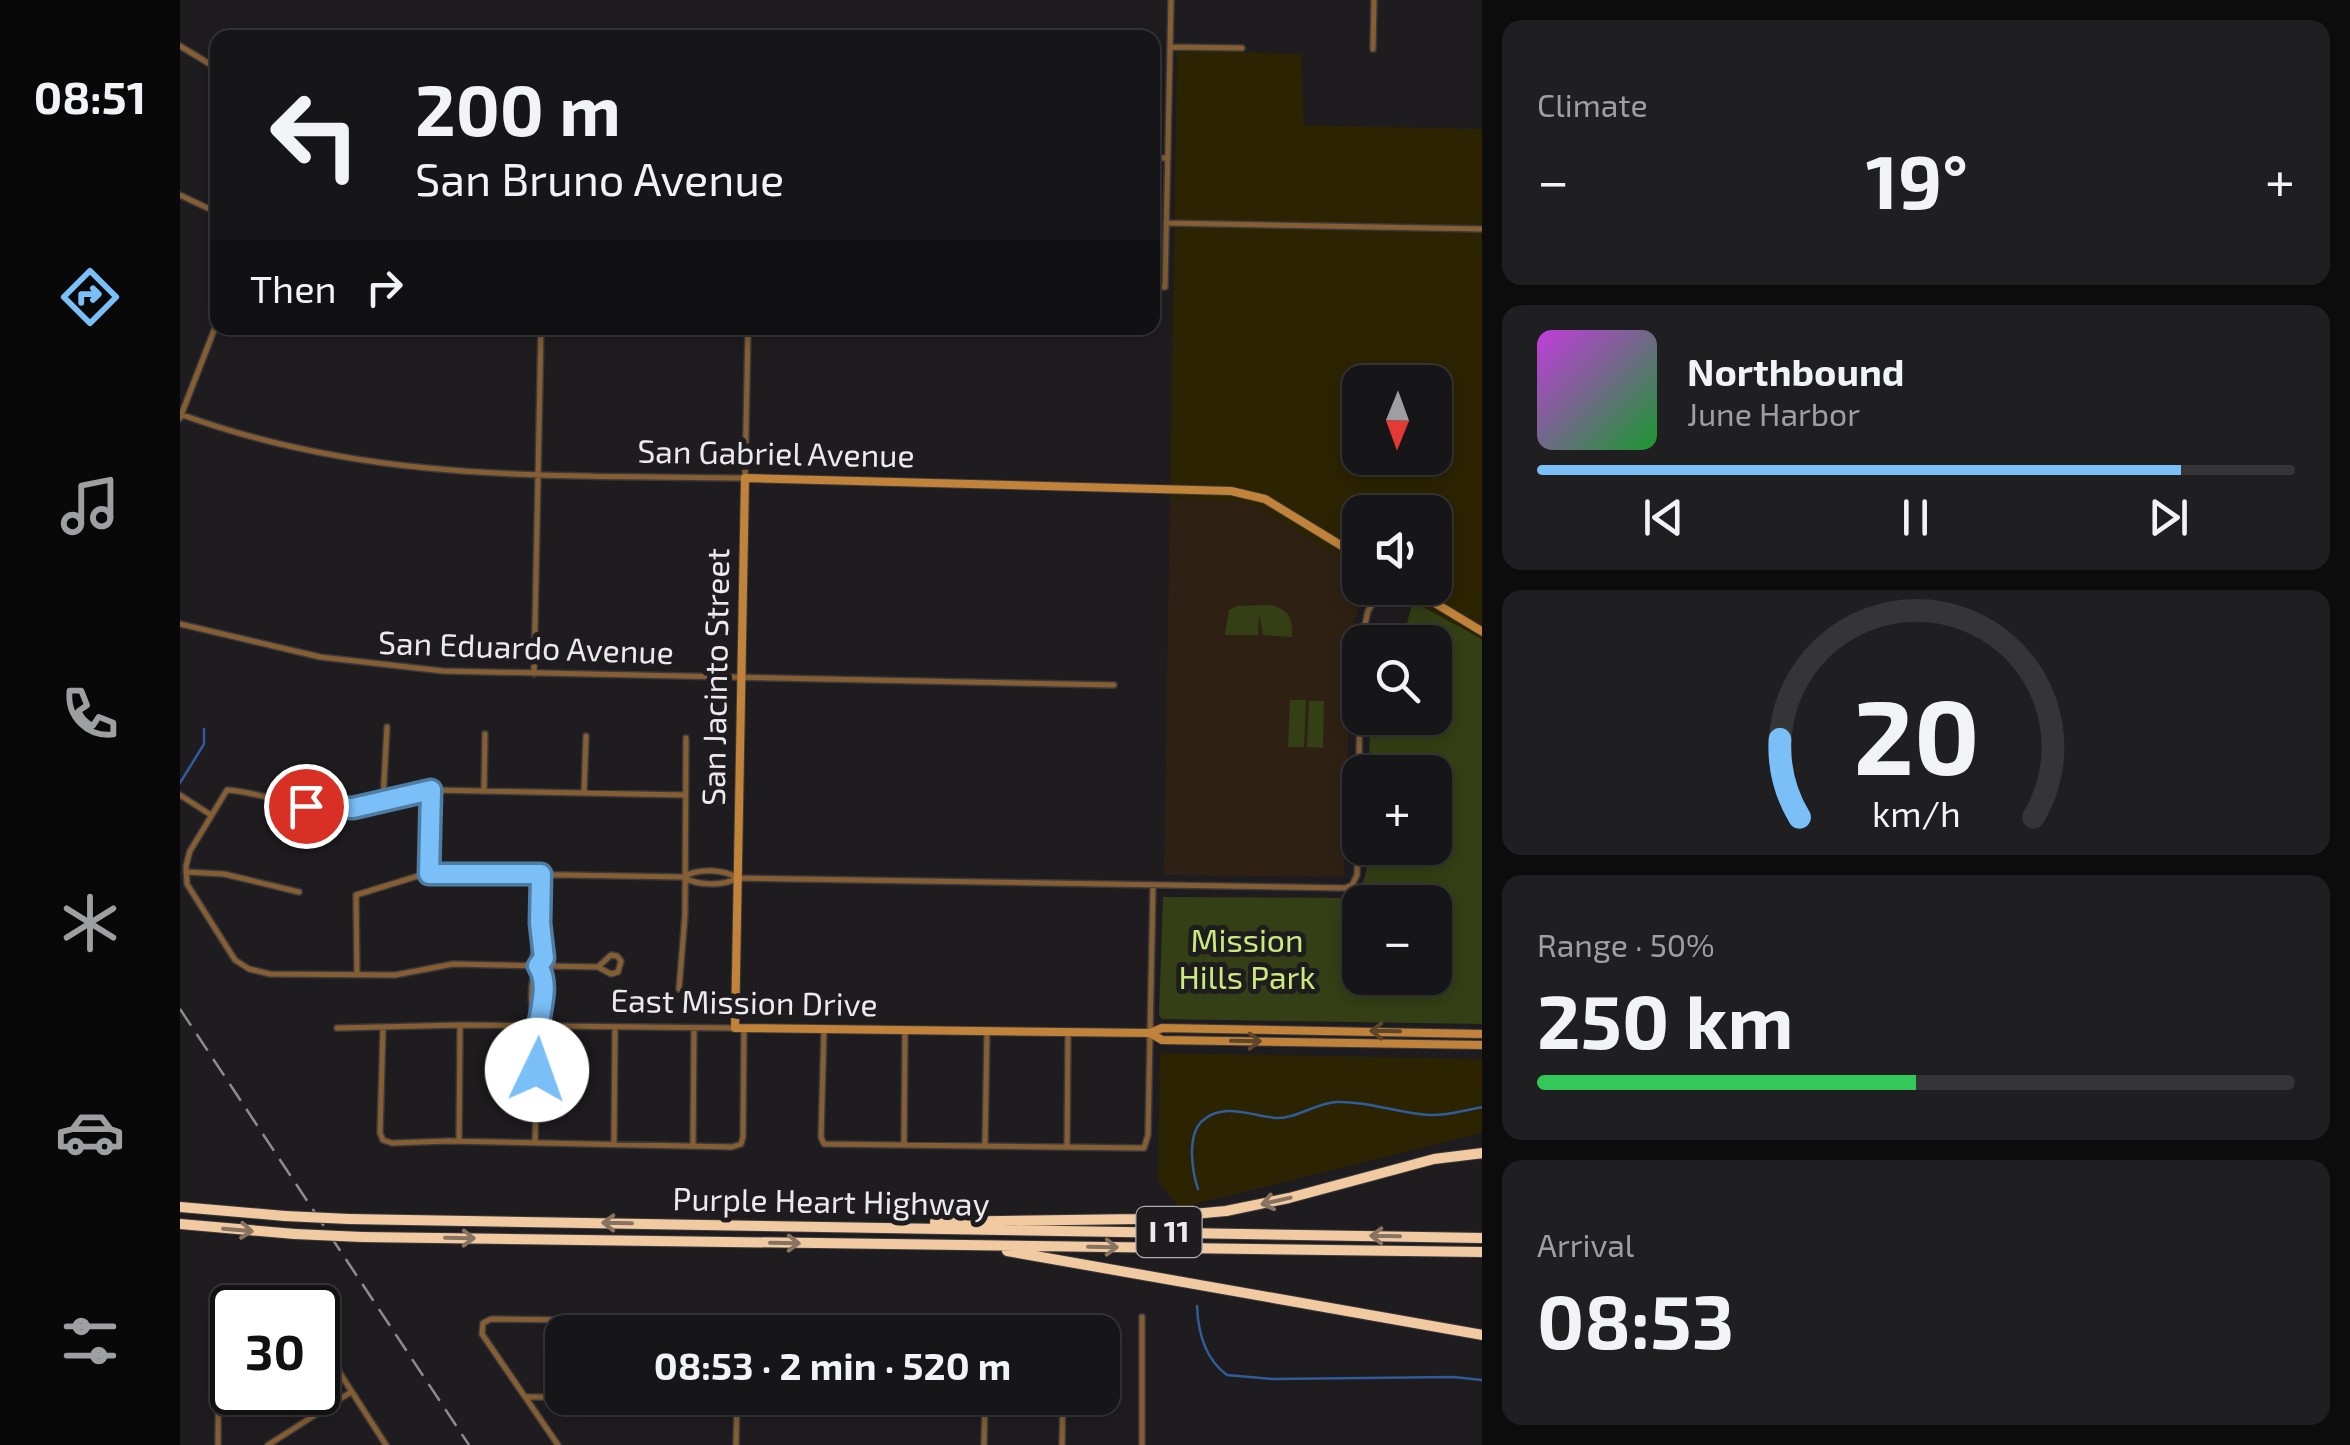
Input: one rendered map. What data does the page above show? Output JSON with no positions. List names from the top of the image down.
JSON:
{
  "streets": {
    "highway": ["Purple Heart Highway", "I 11"],
    "street": [
      "San Gabriel Avenue",
      "San Eduardo Avenue",
      "San Jacinto Street",
      "East Mission Drive"
    ]
  },
  "crossings": [
    ["San Gabriel Avenue", "San Jacinto Street"],
    ["San Eduardo Avenue", "San Jacinto Street"],
    ["San Jacinto Street", "East Mission Drive"]
  ],
  "parks": ["Mission Hills Park"],
  "north": "bottom",
  "page": {
    "tabs": "08:51",
    "tile": [
      "Climate",
      ["Range · 50%", "250 km"],
      ["Arrival", "08:53"]
    ],
    "turn": ["200 m", "San Bruno Avenue"],
    "heat": ["−", "19°", "+"],
    "then": "Then",
    "song": ["Northbound", "June Harbor"],
    "map_buttons": ["+", "−"],
    "limit": "30",
    "trip": "08:53 · 2 min · 520 m",
    "gauge": ["20", "km/h"]
  }
}
